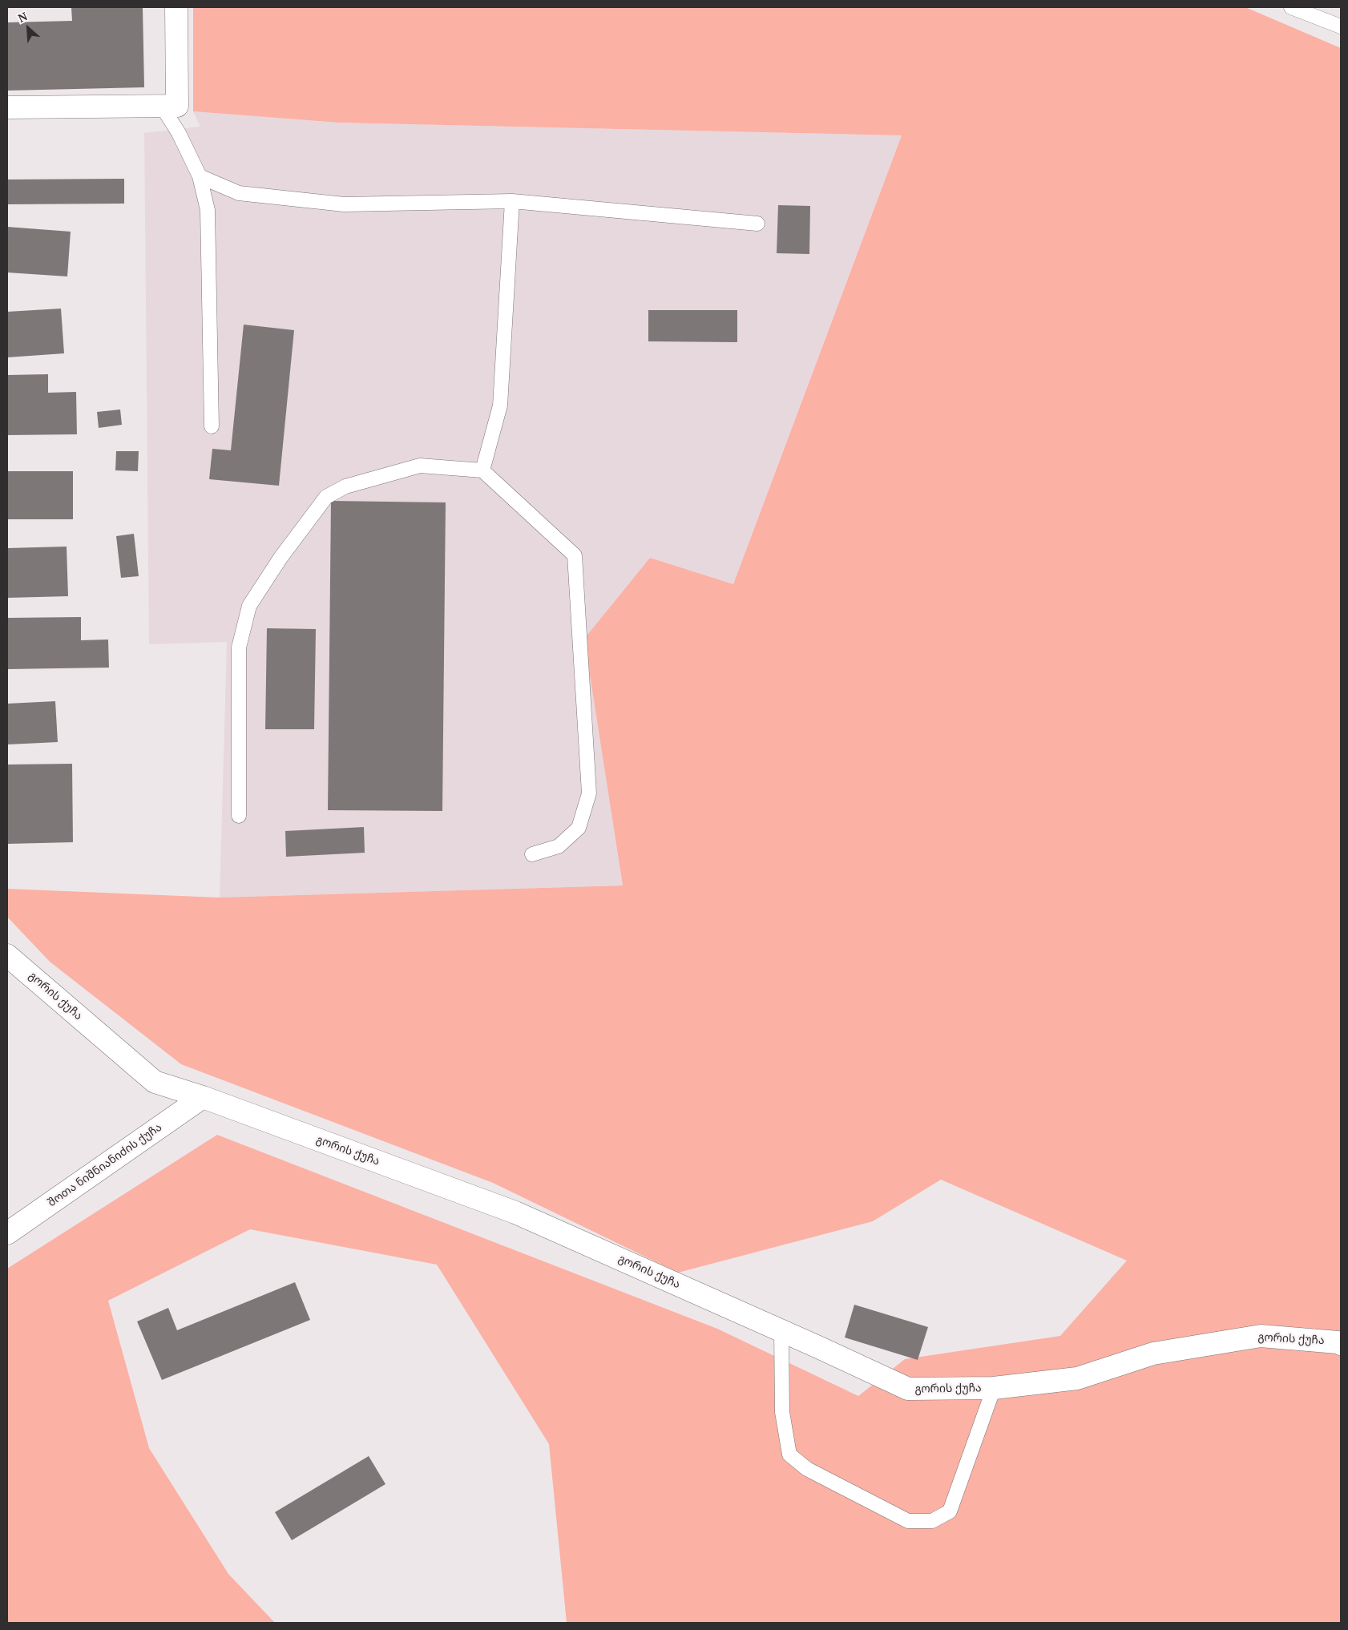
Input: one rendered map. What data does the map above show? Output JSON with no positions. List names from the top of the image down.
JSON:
{
  "streets": {
    "street": ["გორის ქუჩა", "შოთა ნიშნიანიძის ქუჩა"]
  },
  "crossings": [
    ["გორის ქუჩა", "შოთა ნიშნიანიძის ქუჩა"]
  ],
  "north": "top left"
}
